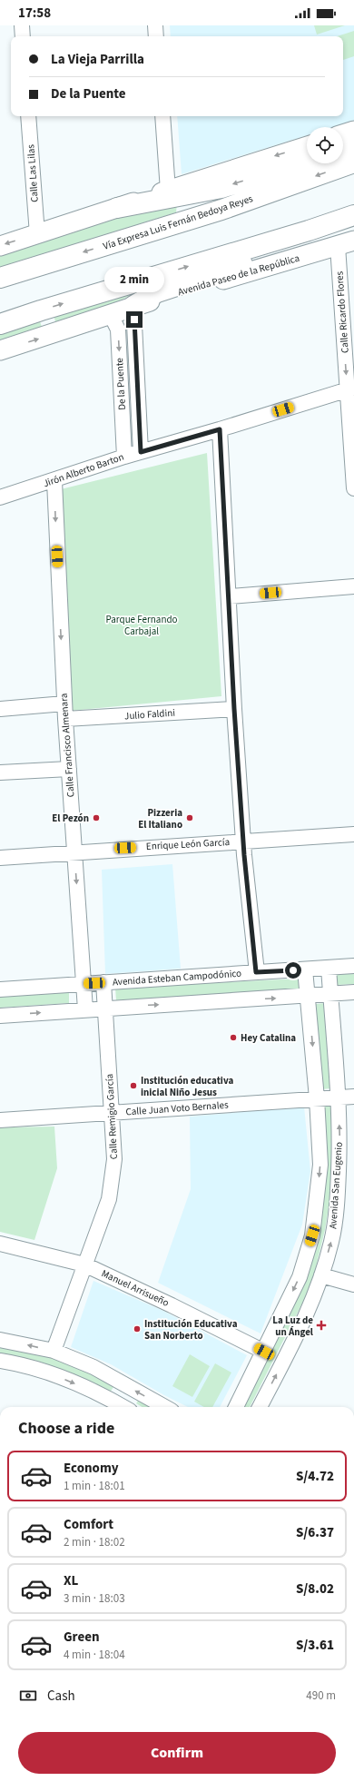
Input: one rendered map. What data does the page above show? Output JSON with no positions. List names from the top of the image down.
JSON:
{
  "streets": {
    "highway": ["Vía Expresa Luis Fernán Bedoya Reyes"],
    "main road": ["Avenida Paseo de la República"],
    "street": [
      "Calle Las Lilas",
      "Calle Ricardo Flores",
      "De la Puente",
      "Jirón Alberto Barton",
      "Julio Faldini",
      "Calle Francisco Almenara",
      "Enrique León García",
      "Avenida Esteban Campodónico",
      "Calle Juan Voto Bernales",
      "Calle Remigio García",
      "Avenida San Eugenio",
      "Manuel Arrisueño"
    ]
  },
  "crossings": [
    ["Avenida Paseo de la República", "Calle Ricardo Flores"],
    ["Avenida Paseo de la República", "De la Puente"],
    ["Calle Ricardo Flores", "Jirón Alberto Barton"],
    ["De la Puente", "Jirón Alberto Barton"],
    ["Jirón Alberto Barton", "Calle Francisco Almenara"],
    ["Julio Faldini", "Calle Francisco Almenara"],
    ["Calle Francisco Almenara", "Enrique León García"],
    ["Calle Francisco Almenara", "Avenida Esteban Campodónico"],
    ["Avenida Esteban Campodónico", "Calle Remigio García"],
    ["Avenida Esteban Campodónico", "Avenida San Eugenio"],
    ["Calle Juan Voto Bernales", "Calle Remigio García"],
    ["Calle Juan Voto Bernales", "Avenida San Eugenio"],
    ["Calle Remigio García", "Manuel Arrisueño"],
    ["Avenida San Eugenio", "Manuel Arrisueño"]
  ],
  "one_way": ["Calle Ricardo Flores", "Calle Francisco Almenara"],
  "parks": ["Parque Fernando Carbajal"],
  "places": {
    "other": [
      "El Pezón",
      "Pizzeria El Italiano",
      "Hey Catalina",
      "Institución educativa inicial Niño Jesus",
      "Institución Educativa San Norberto"
    ],
    "health": ["La Luz de un Ángel"]
  },
  "page": {
    "status": "17:58",
    "banner": ["La Vieja Parrilla", "De la Puente"],
    "bubble": "2 min",
    "heading": "Choose a ride",
    "list": [
      {
        "name": "Economy",
        "note": "1 min · 18:01",
        "value": "S/4.72"
      },
      {
        "name": "Comfort",
        "note": "2 min · 18:02",
        "value": "S/6.37"
      },
      {
        "name": "XL",
        "note": "3 min · 18:03",
        "value": "S/8.02"
      },
      {
        "name": "Green",
        "note": "4 min · 18:04",
        "value": "S/3.61"
      }
    ],
    "pay": ["Cash", "490 m"],
    "buttons": "Confirm"
  }
}
